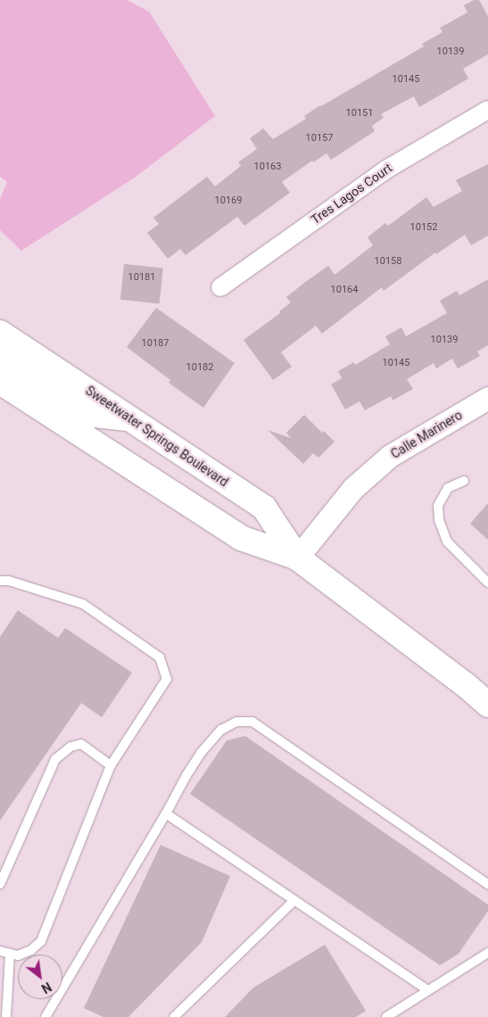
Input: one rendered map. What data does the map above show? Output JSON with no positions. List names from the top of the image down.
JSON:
{
  "streets": {
    "main road": ["Sweetwater Springs Boulevard"],
    "street": ["Tres Lagos Court", "Calle Marinero"]
  },
  "crossings": [
    ["Calle Marinero", "Sweetwater Springs Boulevard"]
  ],
  "house_numbers": [
    "10139",
    "10145",
    "10151",
    "10157",
    "10163",
    "10169",
    "10152",
    "10158",
    "10181",
    "10164",
    "10139",
    "10187",
    "10145",
    "10182"
  ],
  "north": "bottom right"
}
